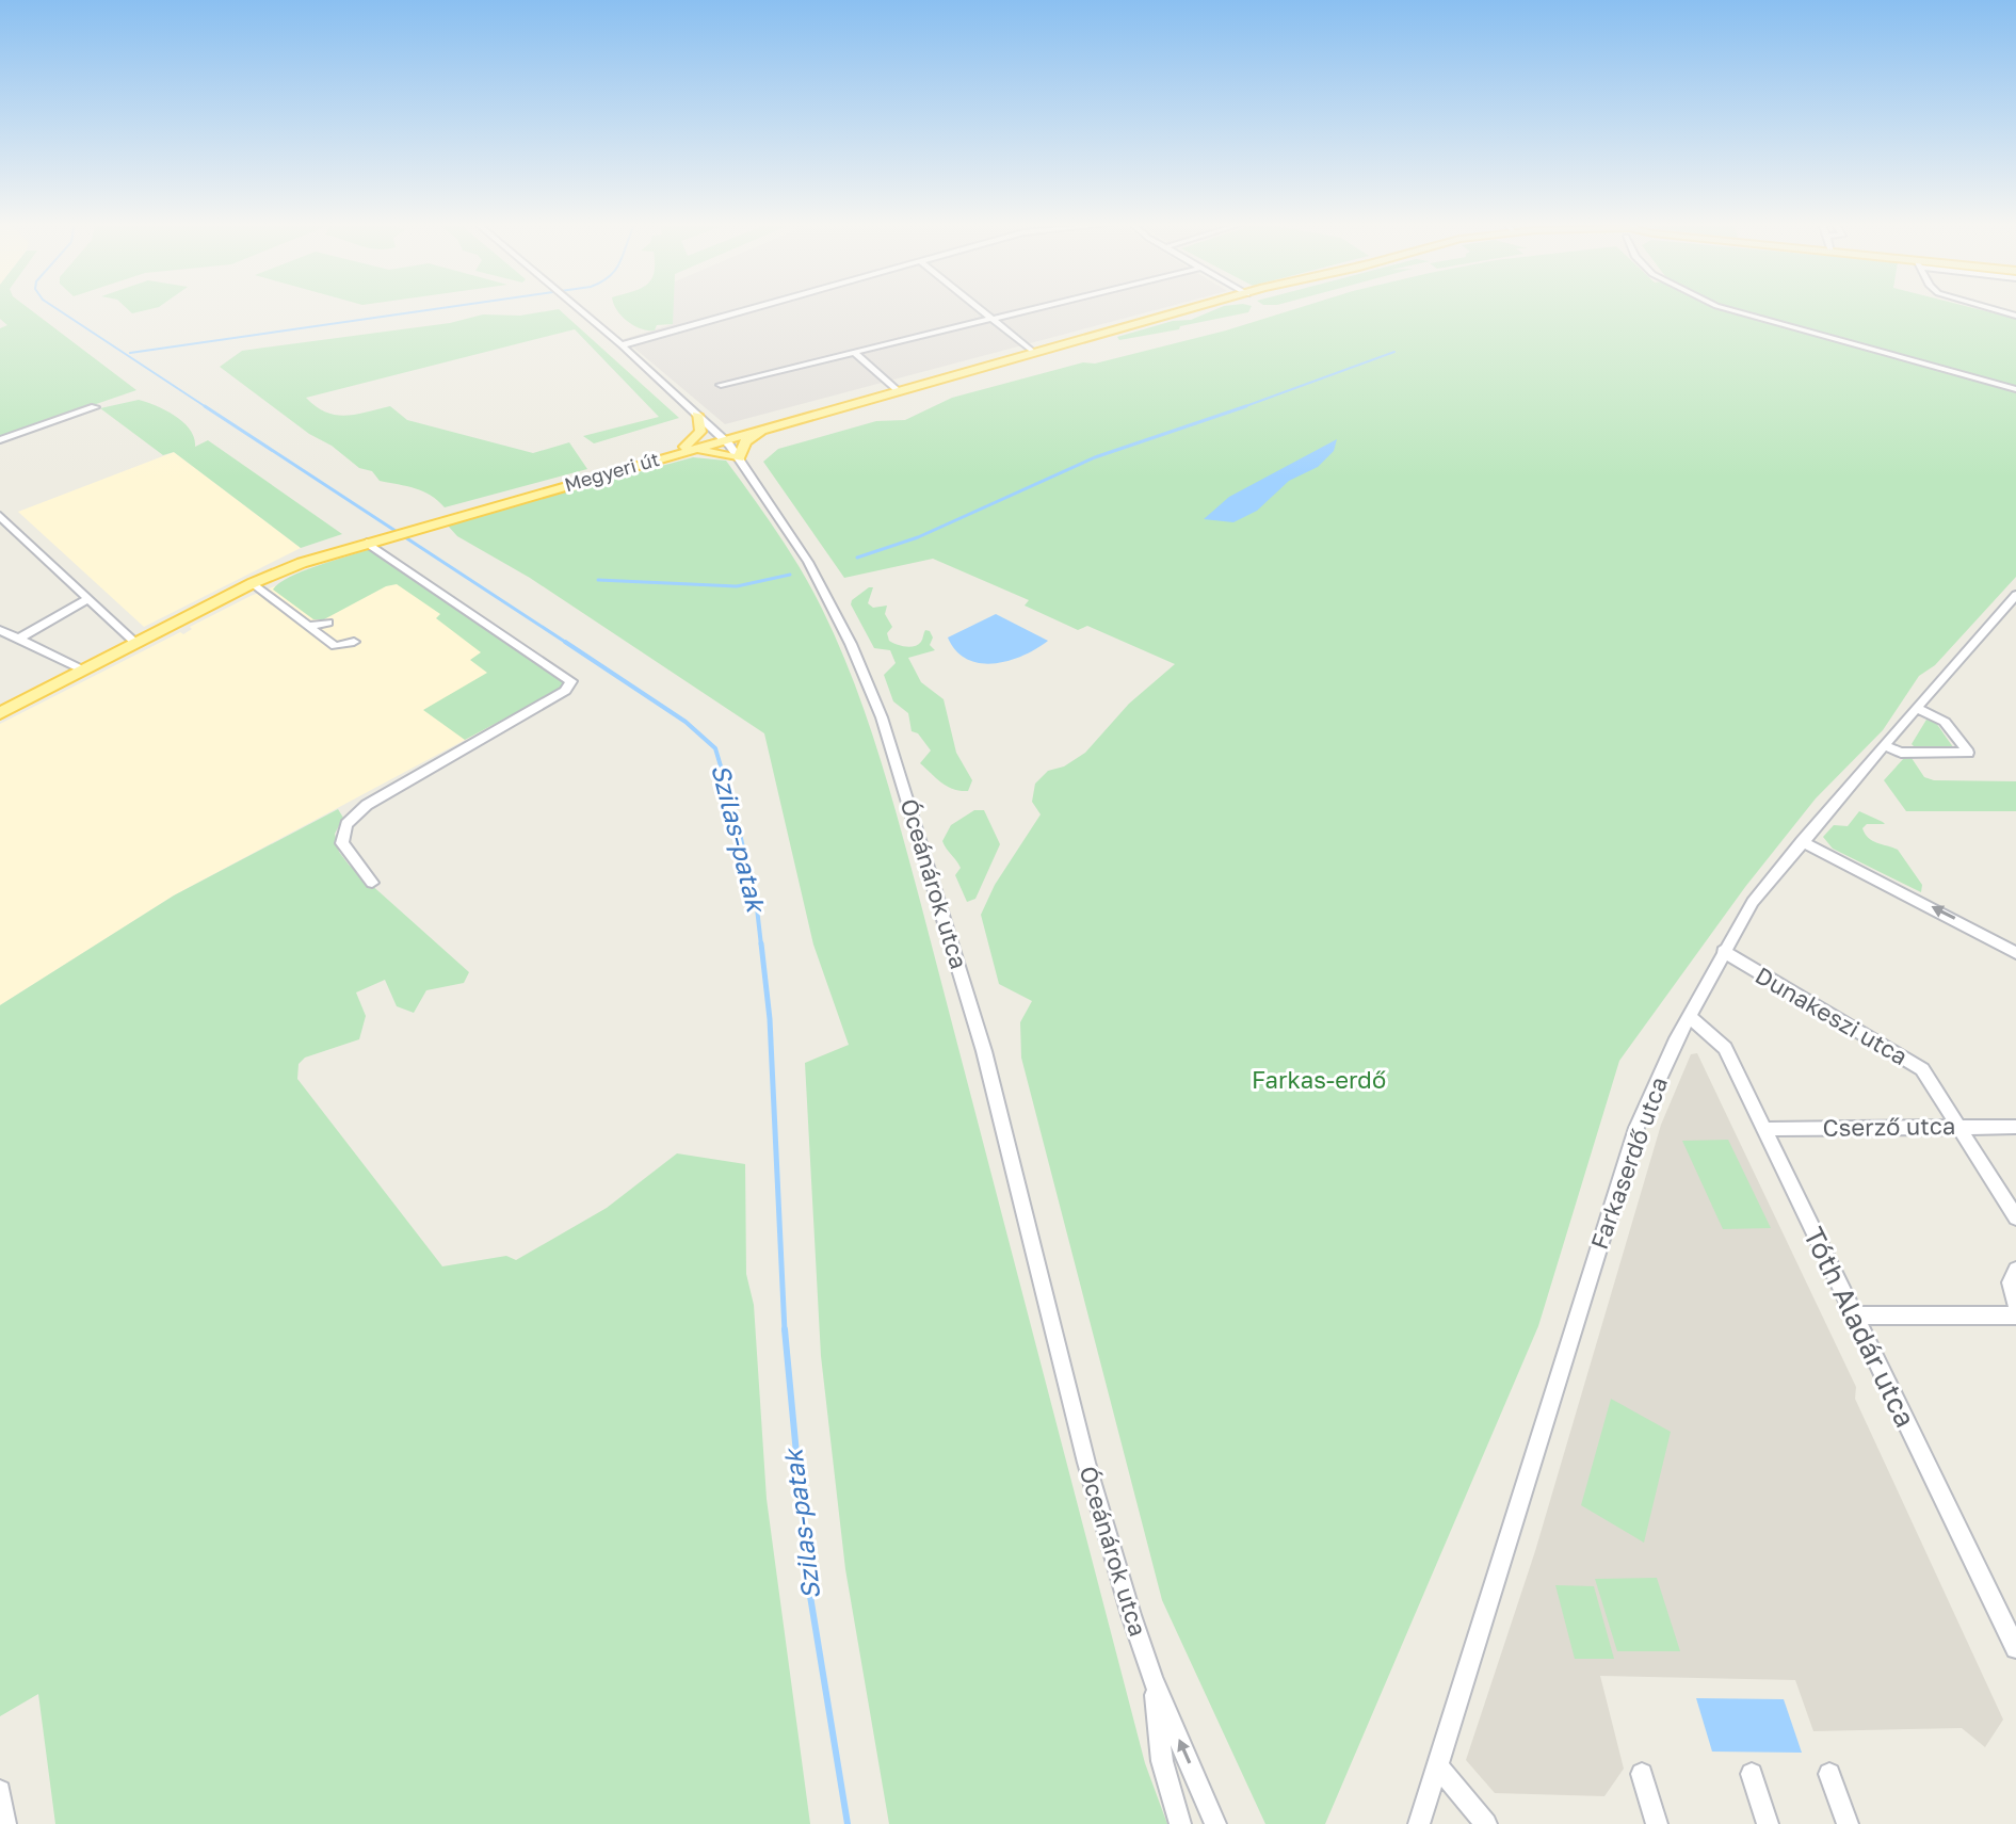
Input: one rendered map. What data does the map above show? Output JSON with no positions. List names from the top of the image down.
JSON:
{
  "streets": {
    "main road": ["Megyeri út"],
    "street": [
      "Óceánárok utca",
      "Dunakeszi utca",
      "Cserző utca",
      "Farkaserdő utca",
      "Tóth Aladár utca"
    ]
  },
  "crossings": [
    ["Megyeri út", "Óceánárok utca"],
    ["Dunakeszi utca", "Cserző utca"],
    ["Dunakeszi utca", "Farkaserdő utca"],
    ["Cserző utca", "Tóth Aladár utca"],
    ["Farkaserdő utca", "Tóth Aladár utca"]
  ],
  "water": ["Szilas-patak"],
  "parks": ["Farkas-erdő"]
}
